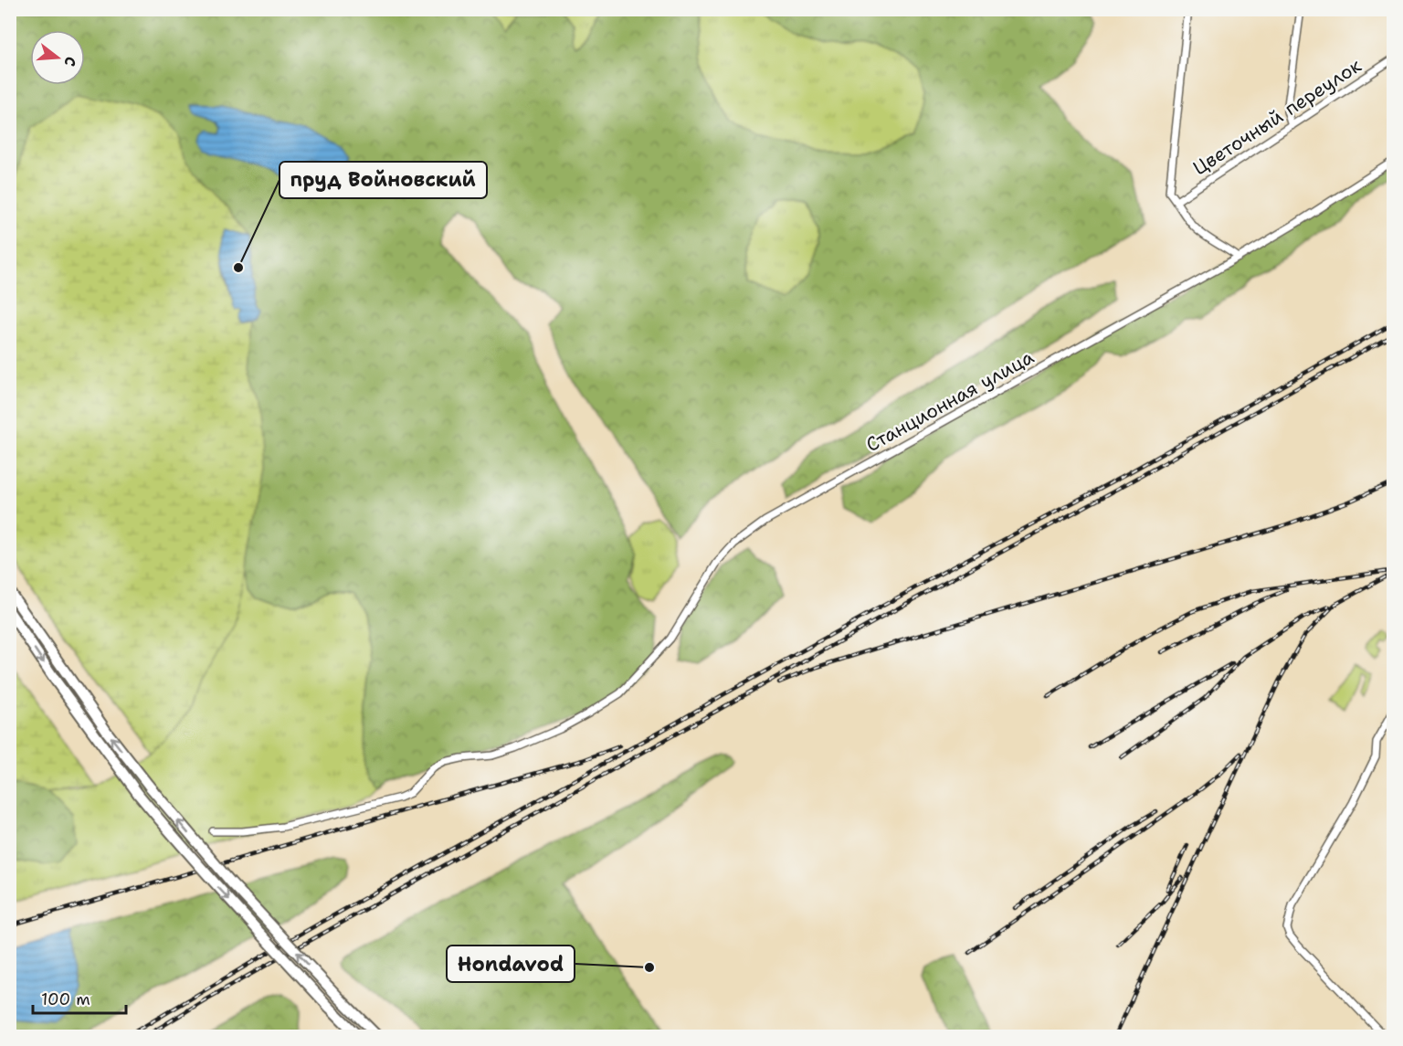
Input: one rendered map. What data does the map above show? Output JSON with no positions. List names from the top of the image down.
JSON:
{
  "streets": {
    "street": ["Цветочный переулок", "Станционная улица"]
  },
  "places": ["пруд Войновский", "Hondavod"],
  "scale_bar": "100 m",
  "north": "right"
}
